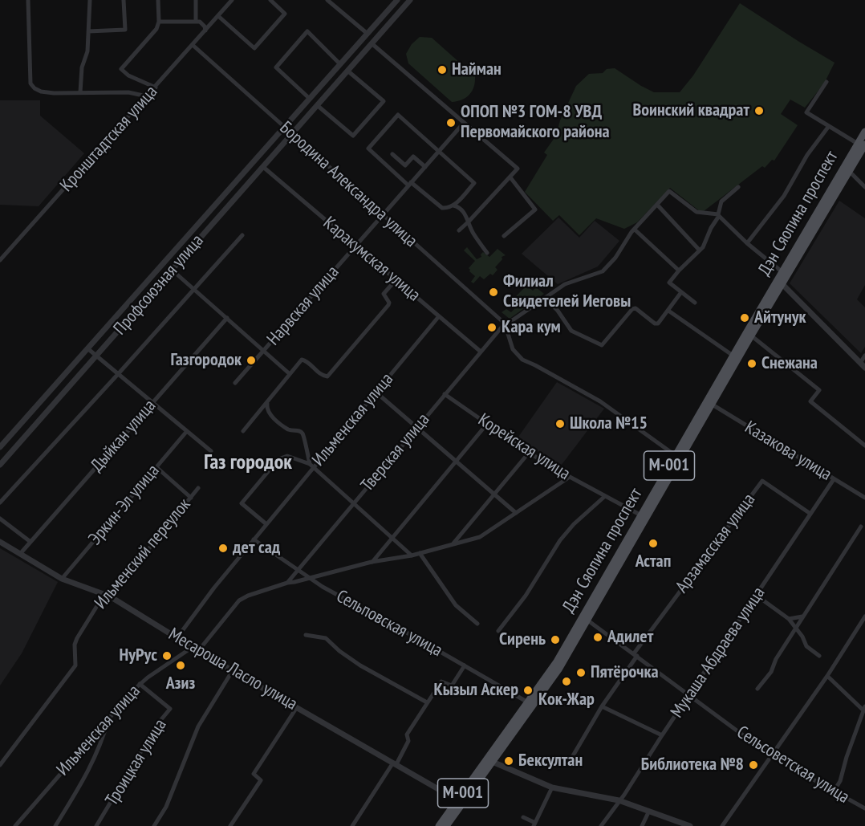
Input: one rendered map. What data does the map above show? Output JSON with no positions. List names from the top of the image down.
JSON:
{
  "streets": {
    "main road": ["Дэн Сяопина проспект", "M-001"],
    "street": [
      "Кронштадтская улица",
      "Бородина Александра улица",
      "Каракумская улица",
      "Профсоюзная улица",
      "Нарвская улица",
      "Ильменская улица",
      "Дыйкан улица",
      "Корейская улица",
      "Казакова улица",
      "Тверская улица",
      "Эркин-Эл улица",
      "Арзамасская улица",
      "Ильменский переулок",
      "Сельповская улица",
      "Мукаша Абдраева улица",
      "Месароша Ласло улица",
      "Троицкая улица",
      "Сельсоветская улица"
    ]
  },
  "crossings": [
    ["Кронштадтская улица", "Бородина Александра улица"],
    ["Бородина Александра улица", "Профсоюзная улица"],
    ["Бородина Александра улица", "Нарвская улица"],
    ["Бородина Александра улица", "Тверская улица"],
    ["Дэн Сяопина проспект", "Корейская улица"],
    ["Дэн Сяопина проспект", "Казакова улица"],
    ["Дэн Сяопина проспект", "Сельповская улица"],
    ["Дэн Сяопина проспект", "Месароша Ласло улица"],
    ["Дэн Сяопина проспект", "Сельсоветская улица"],
    ["Каракумская улица", "Профсоюзная улица"],
    ["Каракумская улица", "Нарвская улица"],
    ["Каракумская улица", "Ильменская улица"],
    ["Каракумская улица", "Тверская улица"],
    ["Ильменская улица", "Сельповская улица"],
    ["Ильменская улица", "Месароша Ласло улица"],
    ["Ильменская улица", "Троицкая улица"],
    ["Дыйкан улица", "Месароша Ласло улица"],
    ["Корейская улица", "Тверская улица"],
    ["Казакова улица", "Мукаша Абдраева улица"],
    ["Тверская улица", "Сельповская улица"],
    ["Эркин-Эл улица", "Месароша Ласло улица"],
    ["Арзамасская улица", "Мукаша Абдраева улица"],
    ["Арзамасская улица", "Сельсоветская улица"],
    ["Ильменский переулок", "Месароша Ласло улица"],
    ["Мукаша Абдраева улица", "Сельсоветская улица"]
  ],
  "districts": ["Газ городок"],
  "places": [
    "Найман",
    "Воинский квадрат",
    "ОПОП №3 ГОМ-8 УВД Первомайского района",
    "Филиал Свидетелей Иеговы",
    "Айтунук",
    "Кара кум",
    "Газгородок",
    "Снежана",
    "Школа №15",
    "Астап",
    "дет сад",
    "Адилет",
    "Сирень",
    "НуРус",
    "Азиз",
    "Пятёрочка",
    "Кок-Жар",
    "Кызыл Аскер",
    "Бексултан",
    "Библиотека №8"
  ]
}
